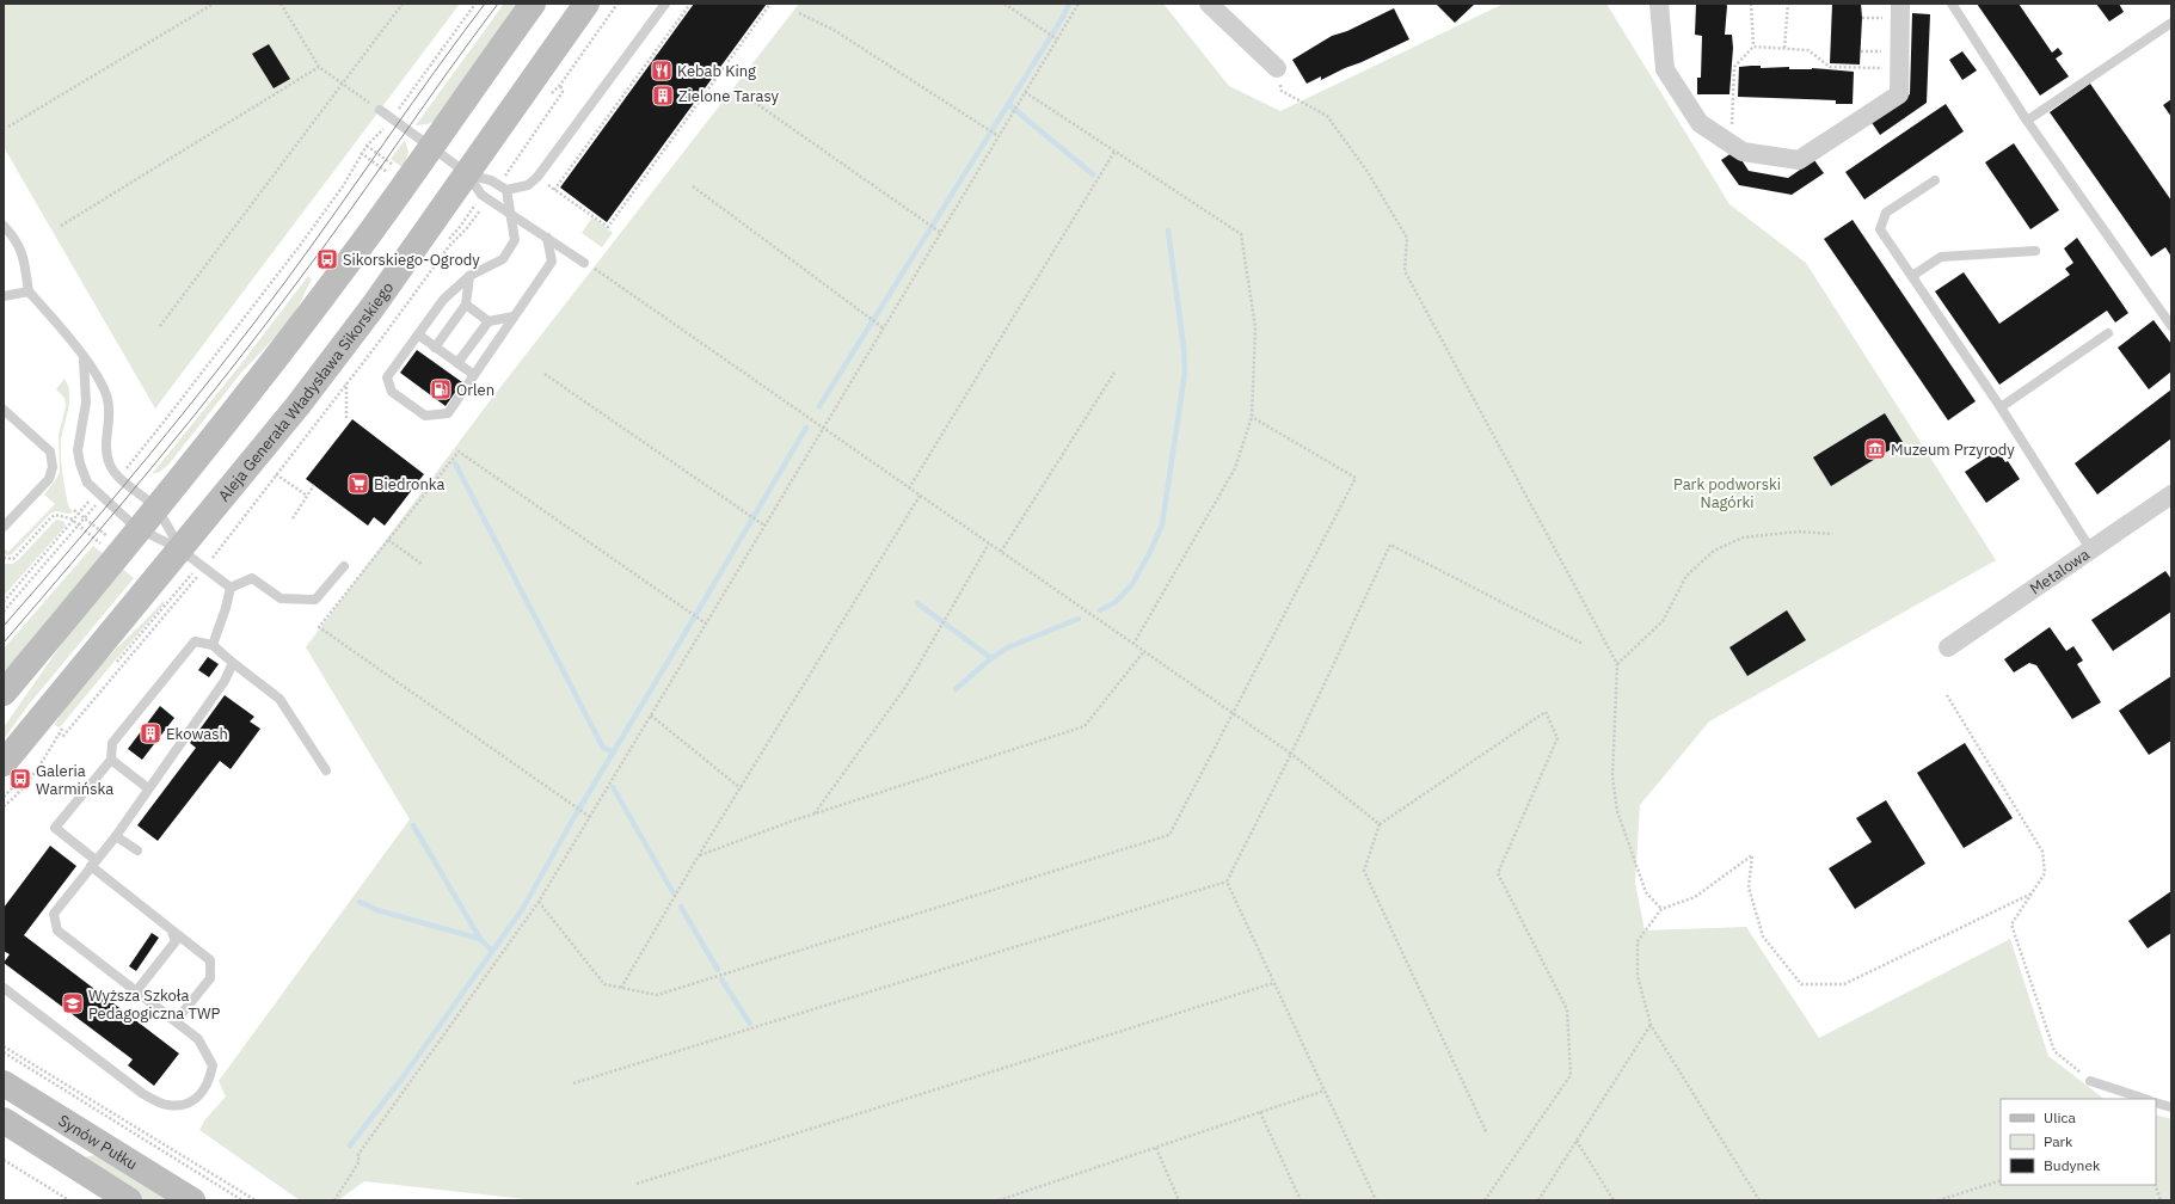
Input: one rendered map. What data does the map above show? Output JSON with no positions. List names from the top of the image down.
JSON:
{
  "streets": {
    "main road": ["Aleja Generała Władysława Sikorskiego", "Synów Pułku"],
    "street": ["Metalowa"]
  },
  "parks": ["Park podworski Nagórki"],
  "places": {
    "restaurant": ["Kebab King"],
    "building": ["Zielone Tarasy", "Ekowash"],
    "bus stop": ["Sikorskiego-Ogrody", "Galeria Warmińska"],
    "fuel station": ["Orlen"],
    "museum": ["Muzeum Przyrody"],
    "supermarket": ["Biedronka"],
    "school or university": ["Wyższa Szkoła Pedagogiczna TWP"]
  },
  "legend": ["Ulica", "Park", "Budynek"]
}
